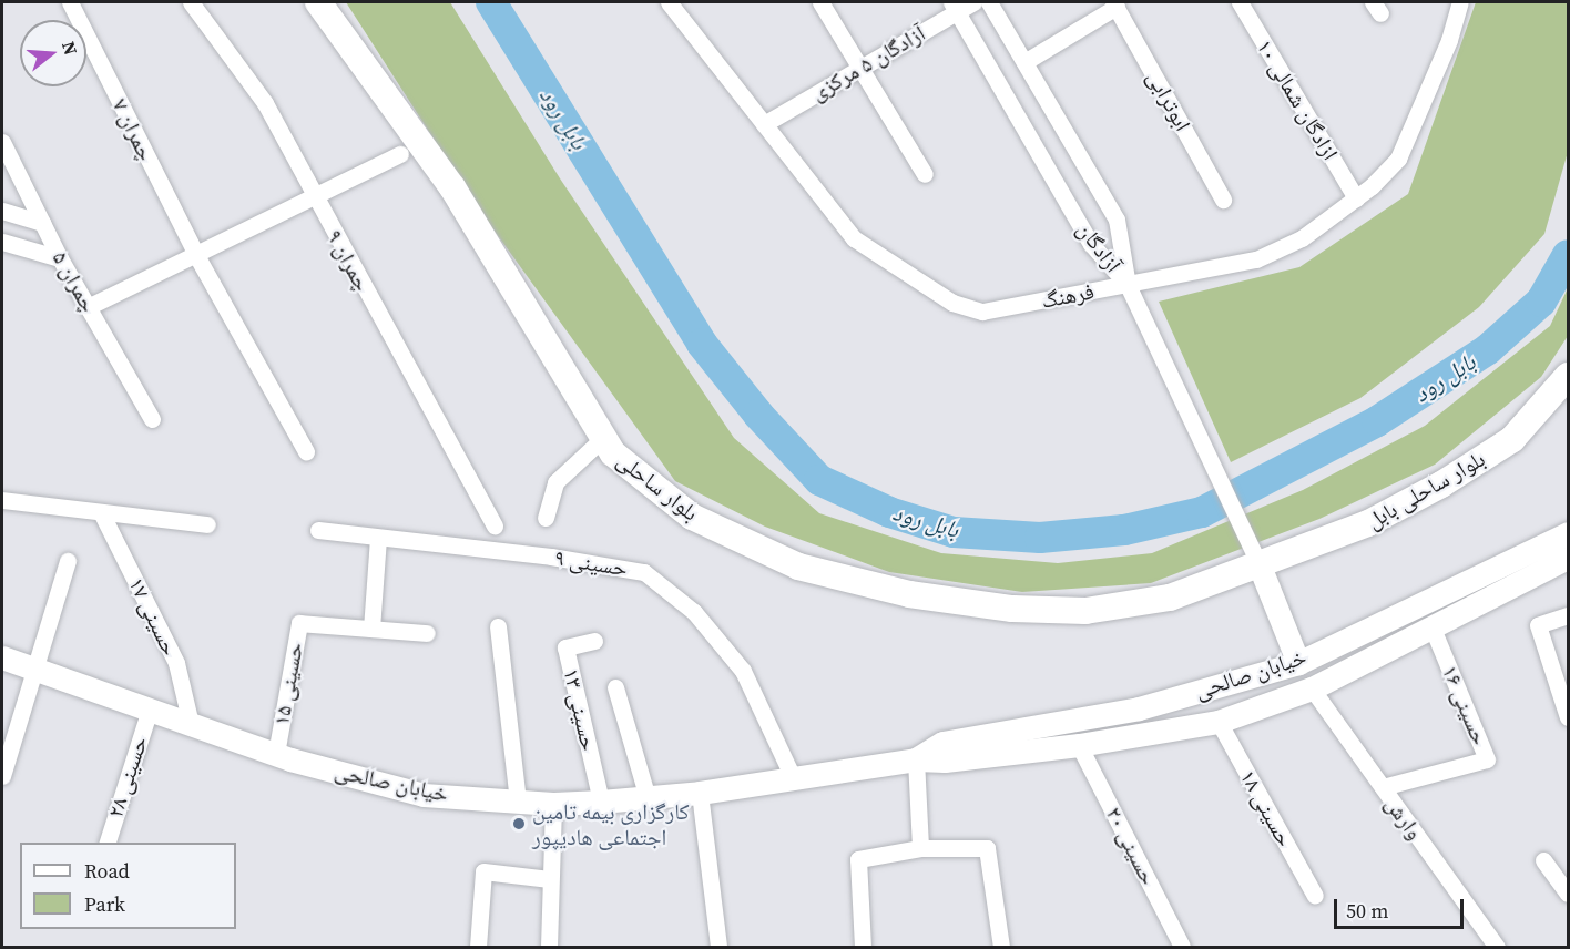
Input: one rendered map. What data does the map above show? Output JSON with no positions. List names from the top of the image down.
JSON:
{
  "streets": {
    "main road": ["بلوار ساحلی", "بلوار ساحلی بابل", "خيابان صالحی"],
    "street": [
      "آزادگان ۵ مرکزی",
      "ازادگان شمالی ۱۰",
      "ابوترابی",
      "چمران ۷",
      "آزادگان",
      "چمران ۹",
      "چمران ۵",
      "فرهنگ",
      "حسینی ٩",
      "حسینی ۱۷",
      "حسینی ۱۵",
      "حسینی ۱۶",
      "حسینی ۱۳",
      "حسینی ۲۸",
      "حسینی ۱۸",
      "وارش",
      "حسینی ٢٠"
    ]
  },
  "crossings": [
    ["آزادگان ۵ مرکزی", "آزادگان"],
    ["آزادگان ۵ مرکزی", "فرهنگ"],
    ["ازادگان شمالی ۱۰", "فرهنگ"],
    ["آزادگان", "فرهنگ"],
    ["بلوار ساحلی", "بلوار ساحلی بابل"],
    ["حسینی ٩", "خيابان صالحی"],
    ["حسینی ۱۷", "خيابان صالحی"],
    ["خيابان صالحی", "حسینی ۱۵"],
    ["خيابان صالحی", "حسینی ۱۶"],
    ["خيابان صالحی", "حسینی ۱۳"],
    ["خيابان صالحی", "حسینی ۲۸"],
    ["خيابان صالحی", "حسینی ۱۸"],
    ["خيابان صالحی", "وارش"],
    ["خيابان صالحی", "حسینی ٢٠"],
    ["حسینی ۱۶", "وارش"]
  ],
  "water": ["بابل رود"],
  "places": ["کارگزاری بیمه تامین اجتماعی هادیپور"],
  "legend": ["Road", "Park"],
  "scale_bar": "50 m",
  "north": "right"
}
